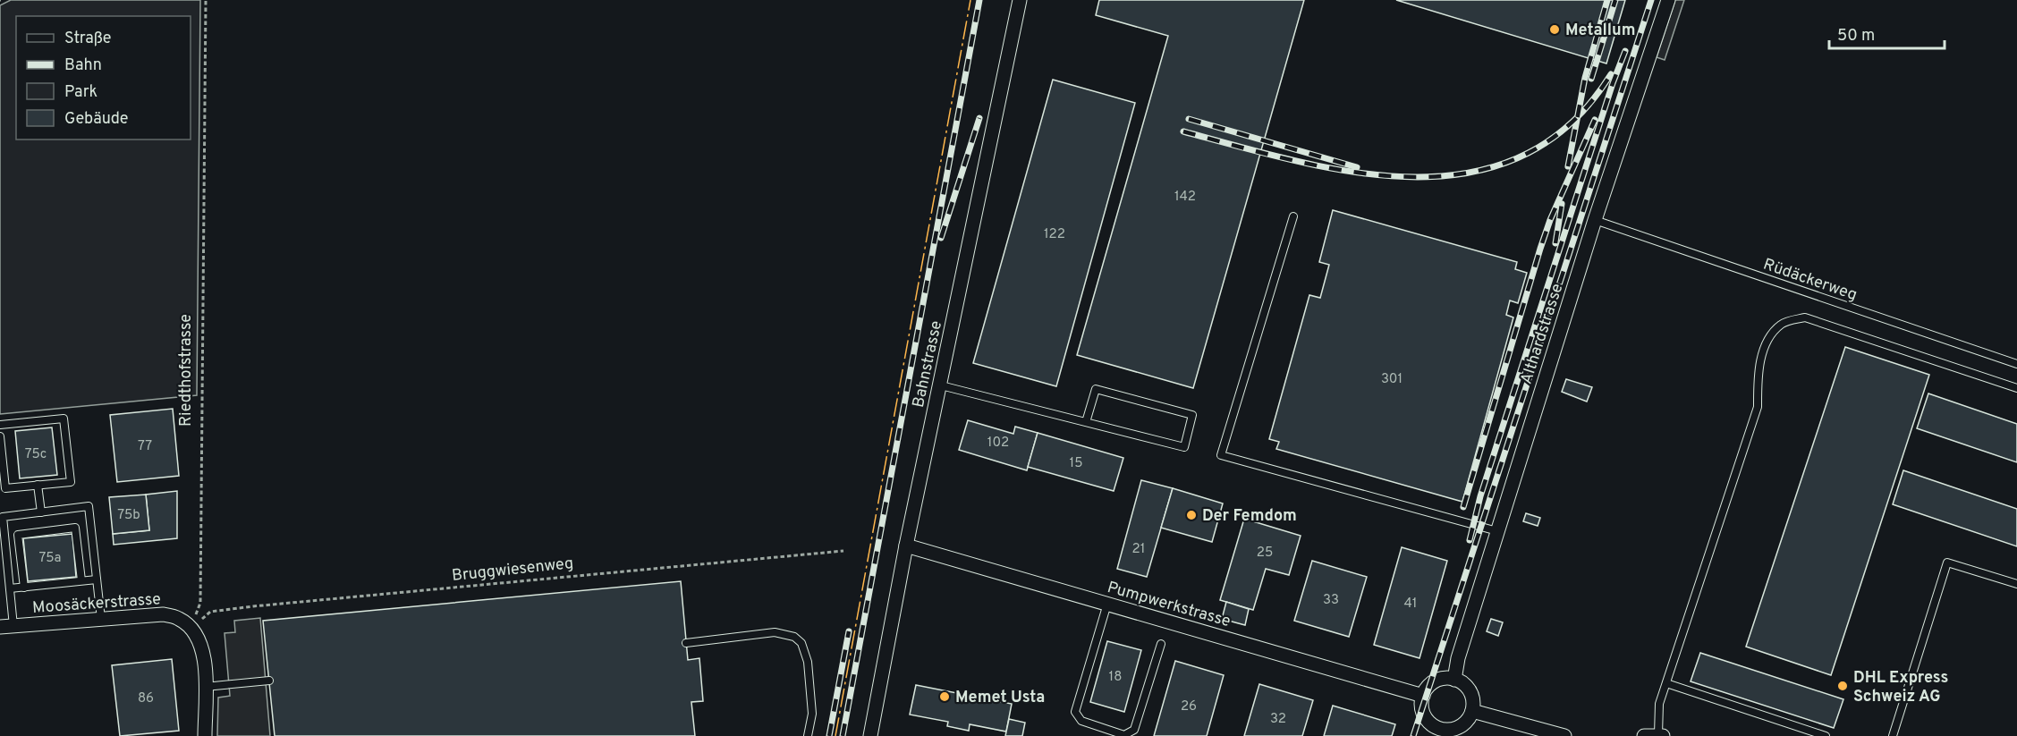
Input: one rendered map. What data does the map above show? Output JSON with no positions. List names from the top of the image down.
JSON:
{
  "streets": {
    "street": [
      "Althardstrasse",
      "Bahnstrasse",
      "Moosäckerstrasse",
      "Pumpwerkstrasse"
    ],
    "lane": ["Rüdäckerweg"],
    "path": ["Riedthofstrasse", "Bruggwiesenweg"]
  },
  "crossings": [
    ["Rüdäckerweg", "Althardstrasse"],
    ["Althardstrasse", "Pumpwerkstrasse"],
    ["Bahnstrasse", "Pumpwerkstrasse"],
    ["Riedthofstrasse", "Bruggwiesenweg"],
    ["Riedthofstrasse", "Moosäckerstrasse"],
    ["Bruggwiesenweg", "Moosäckerstrasse"]
  ],
  "places": [
    "Metallum",
    "Der Femdom",
    "DHL Express Schweiz AG",
    "Memet Usta"
  ],
  "house_numbers": [
    "142",
    "122",
    "301",
    "102",
    "77",
    "75c",
    "15",
    "75b",
    "21",
    "25",
    "75a",
    "33",
    "41",
    "18",
    "86",
    "26",
    "32"
  ],
  "legend": [
    "Straße",
    "Bahn",
    "Park",
    "Gebäude"
  ],
  "scale_bar": "50 m"
}
